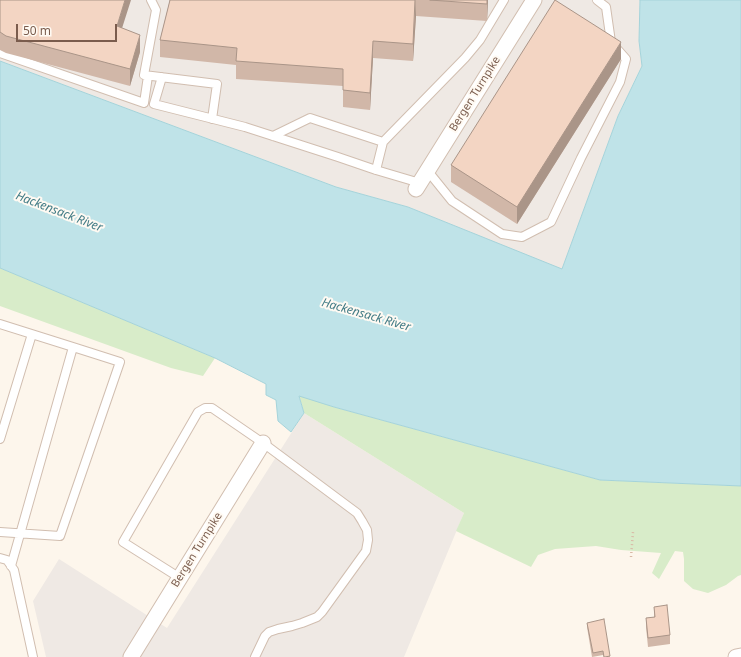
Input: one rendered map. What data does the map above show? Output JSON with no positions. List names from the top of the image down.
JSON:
{
  "streets": {
    "street": ["Bergen Turnpike"]
  },
  "water": ["Hackensack River"],
  "scale_bar": "50 m"
}
